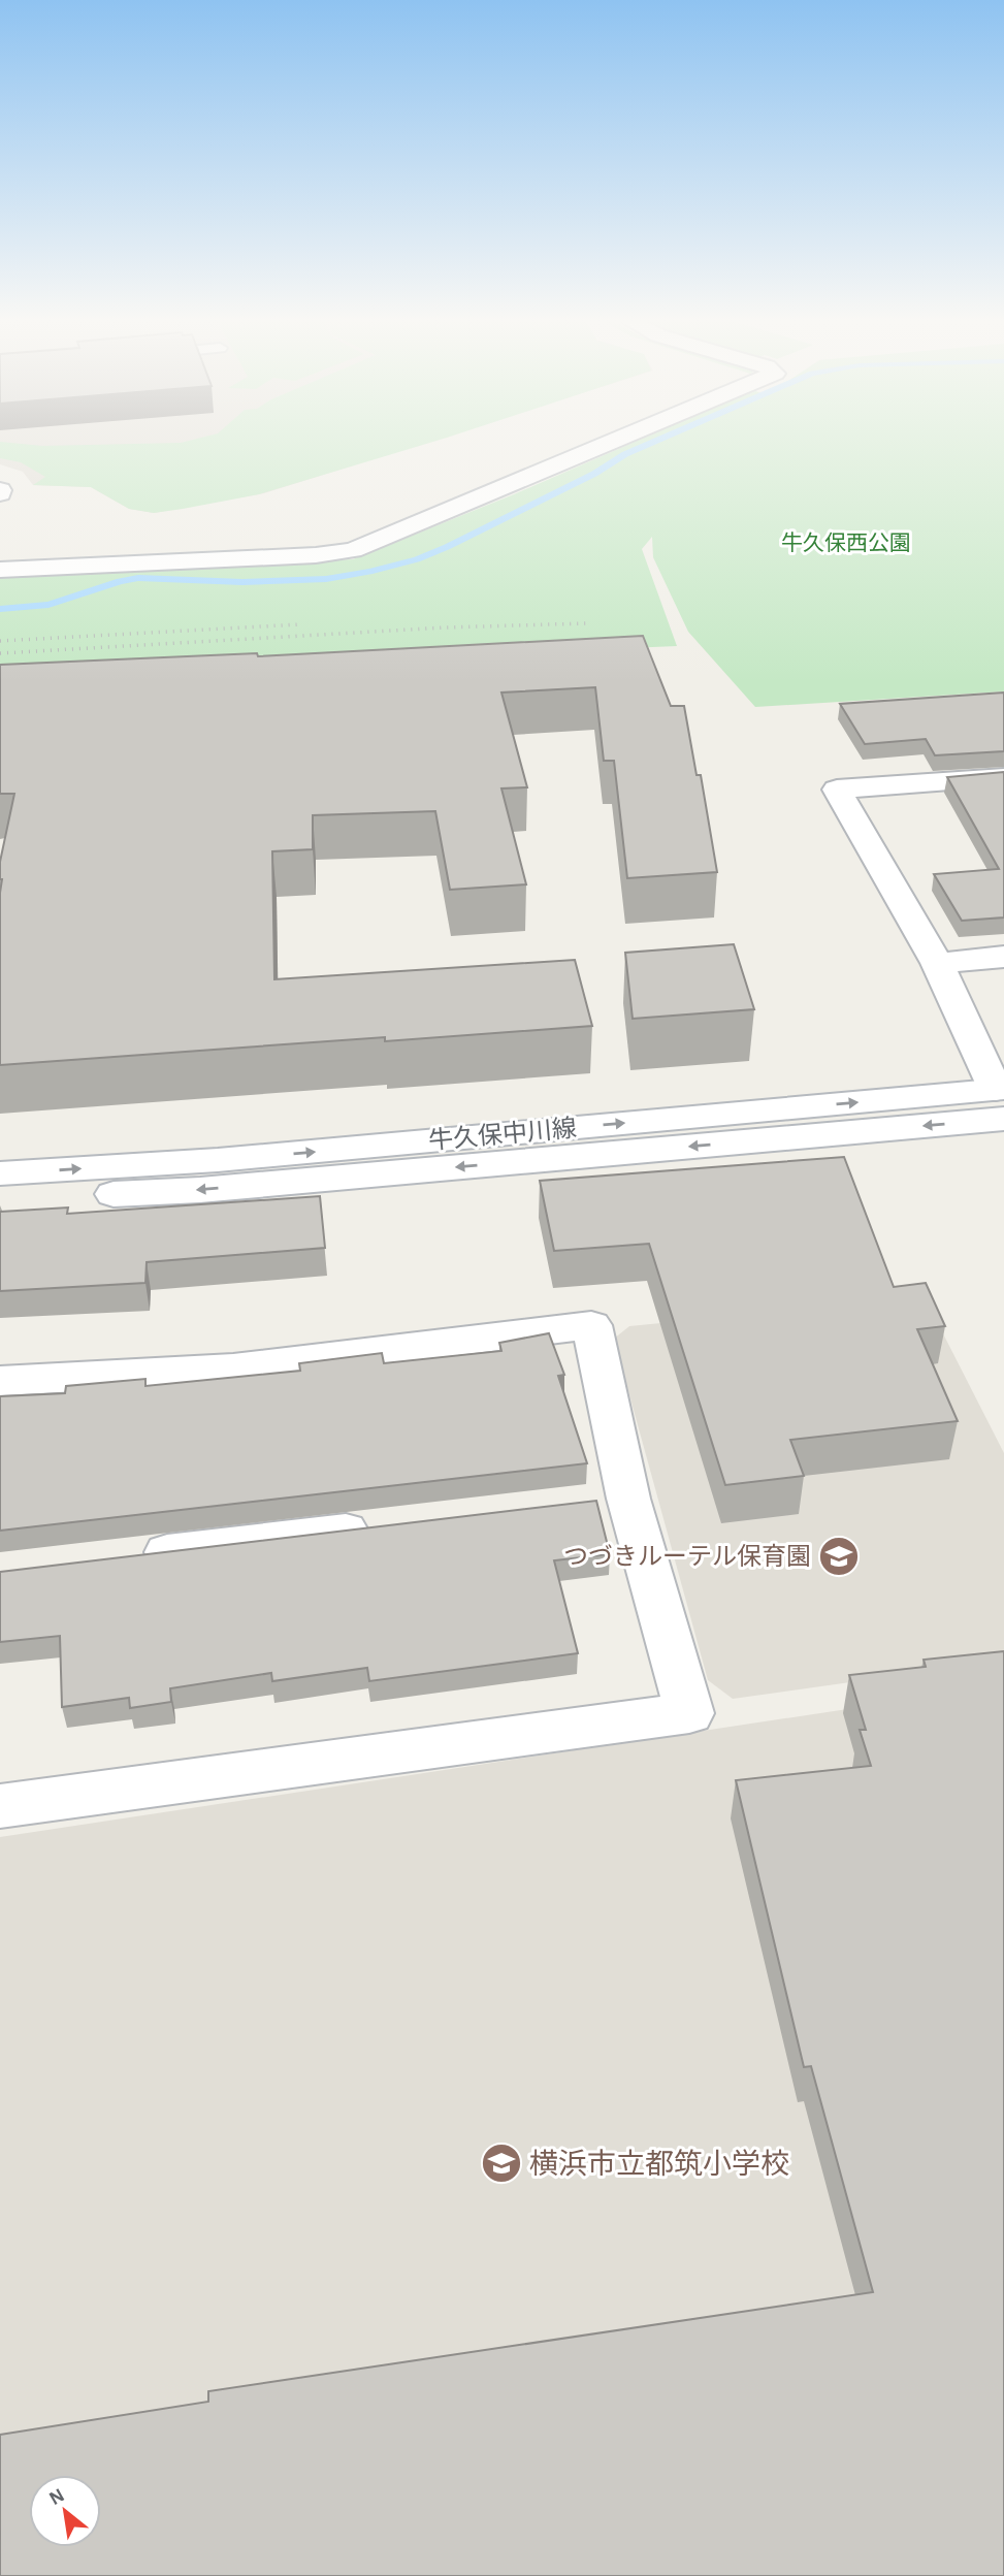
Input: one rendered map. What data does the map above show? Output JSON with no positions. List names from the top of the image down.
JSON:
{
  "streets": {
    "street": ["牛久保中川線"]
  },
  "parks": ["牛久保西公園"],
  "places": {
    "school or university": ["つづきルーテル保育園", "横浜市立都筑小学校"]
  },
  "north": "top left"
}
